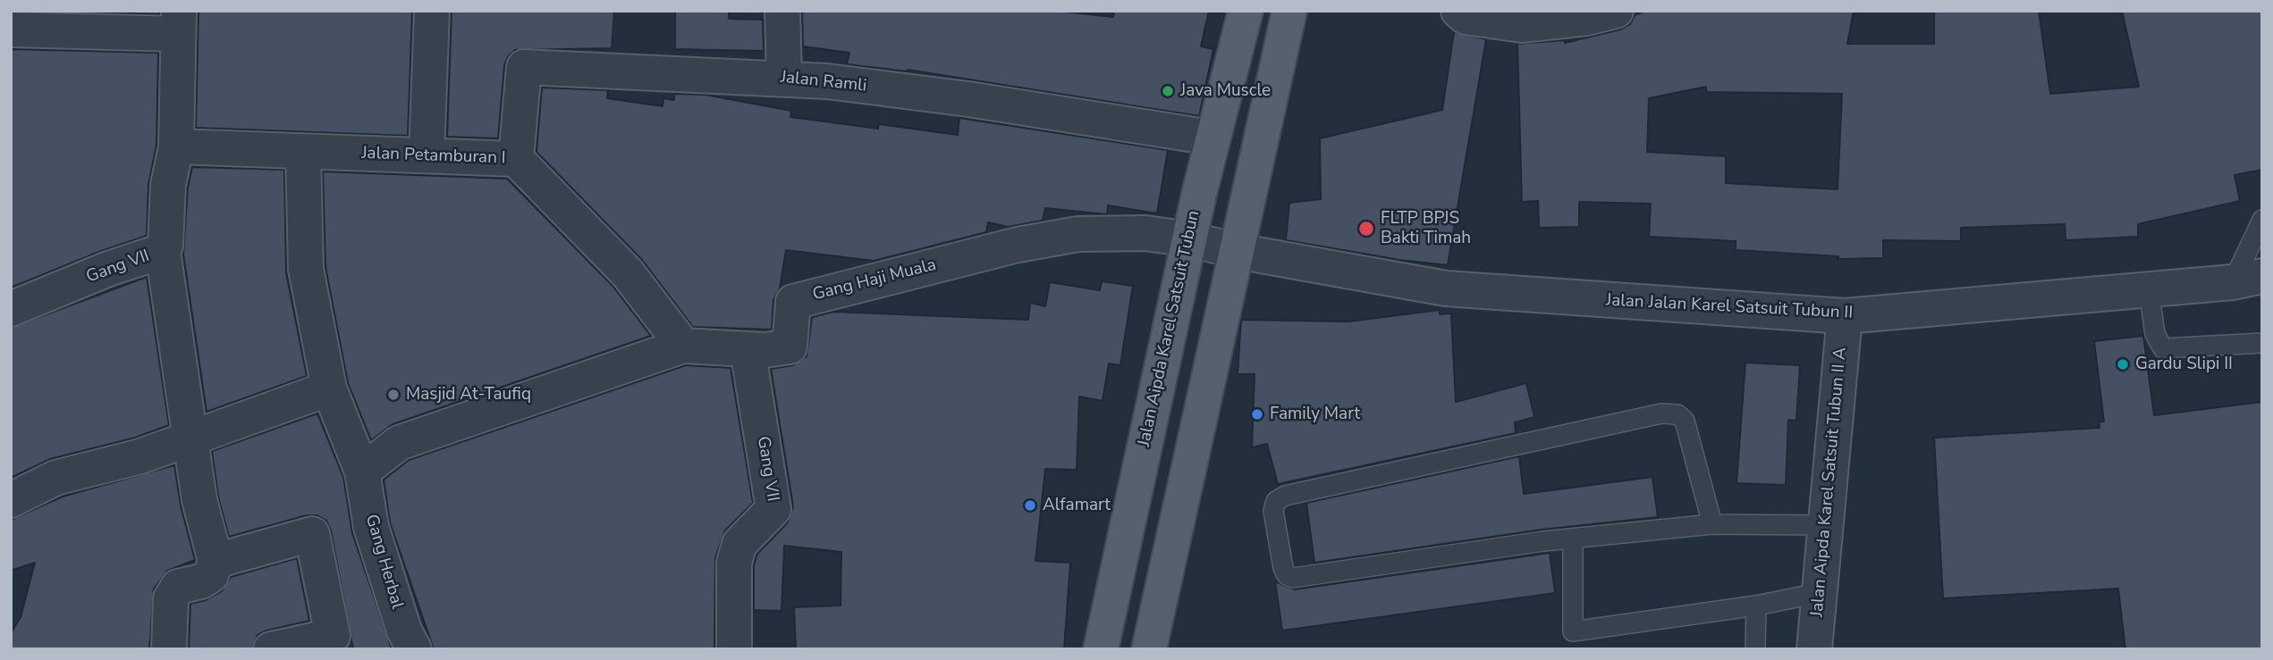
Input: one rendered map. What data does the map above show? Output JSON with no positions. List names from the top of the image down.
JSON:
{
  "streets": {
    "main road": ["Jalan Aipda Karel Satsuit Tubun"],
    "street": [
      "Jalan Ramli",
      "Jalan Petamburan I",
      "Gang VII",
      "Gang Haji Muala",
      "Jalan Jalan Karel Satsuit Tubun II",
      "Jalan Aipda Karel Satsuit Tubun II A",
      "Gang Herbal"
    ]
  },
  "crossings": [
    ["Jalan Ramli", "Jalan Petamburan I"],
    ["Jalan Ramli", "Jalan Aipda Karel Satsuit Tubun"],
    ["Jalan Petamburan I", "Gang VII"],
    ["Jalan Petamburan I", "Gang Haji Muala"],
    ["Jalan Petamburan I", "Gang Herbal"],
    ["Gang VII", "Gang Haji Muala"],
    ["Gang Haji Muala", "Jalan Jalan Karel Satsuit Tubun II"],
    ["Gang Haji Muala", "Jalan Aipda Karel Satsuit Tubun"],
    ["Gang Haji Muala", "Gang Herbal"],
    ["Jalan Jalan Karel Satsuit Tubun II", "Jalan Aipda Karel Satsuit Tubun"],
    ["Jalan Jalan Karel Satsuit Tubun II", "Jalan Aipda Karel Satsuit Tubun II A"]
  ],
  "places": [
    "Java Muscle",
    "FLTP BPJS Bakti Timah",
    "Gardu Slipi II",
    "Masjid At-Taufiq",
    "Family Mart",
    "Alfamart"
  ]
}
